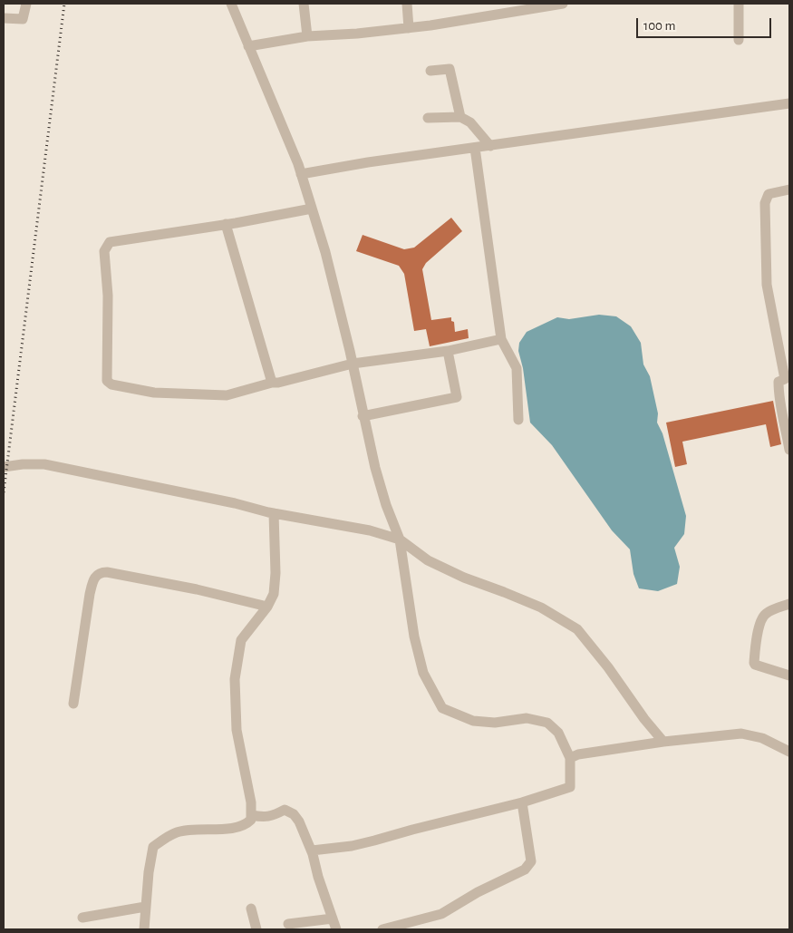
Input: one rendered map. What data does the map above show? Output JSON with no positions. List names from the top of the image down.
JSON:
{
  "scale_bar": "100 m"
}
